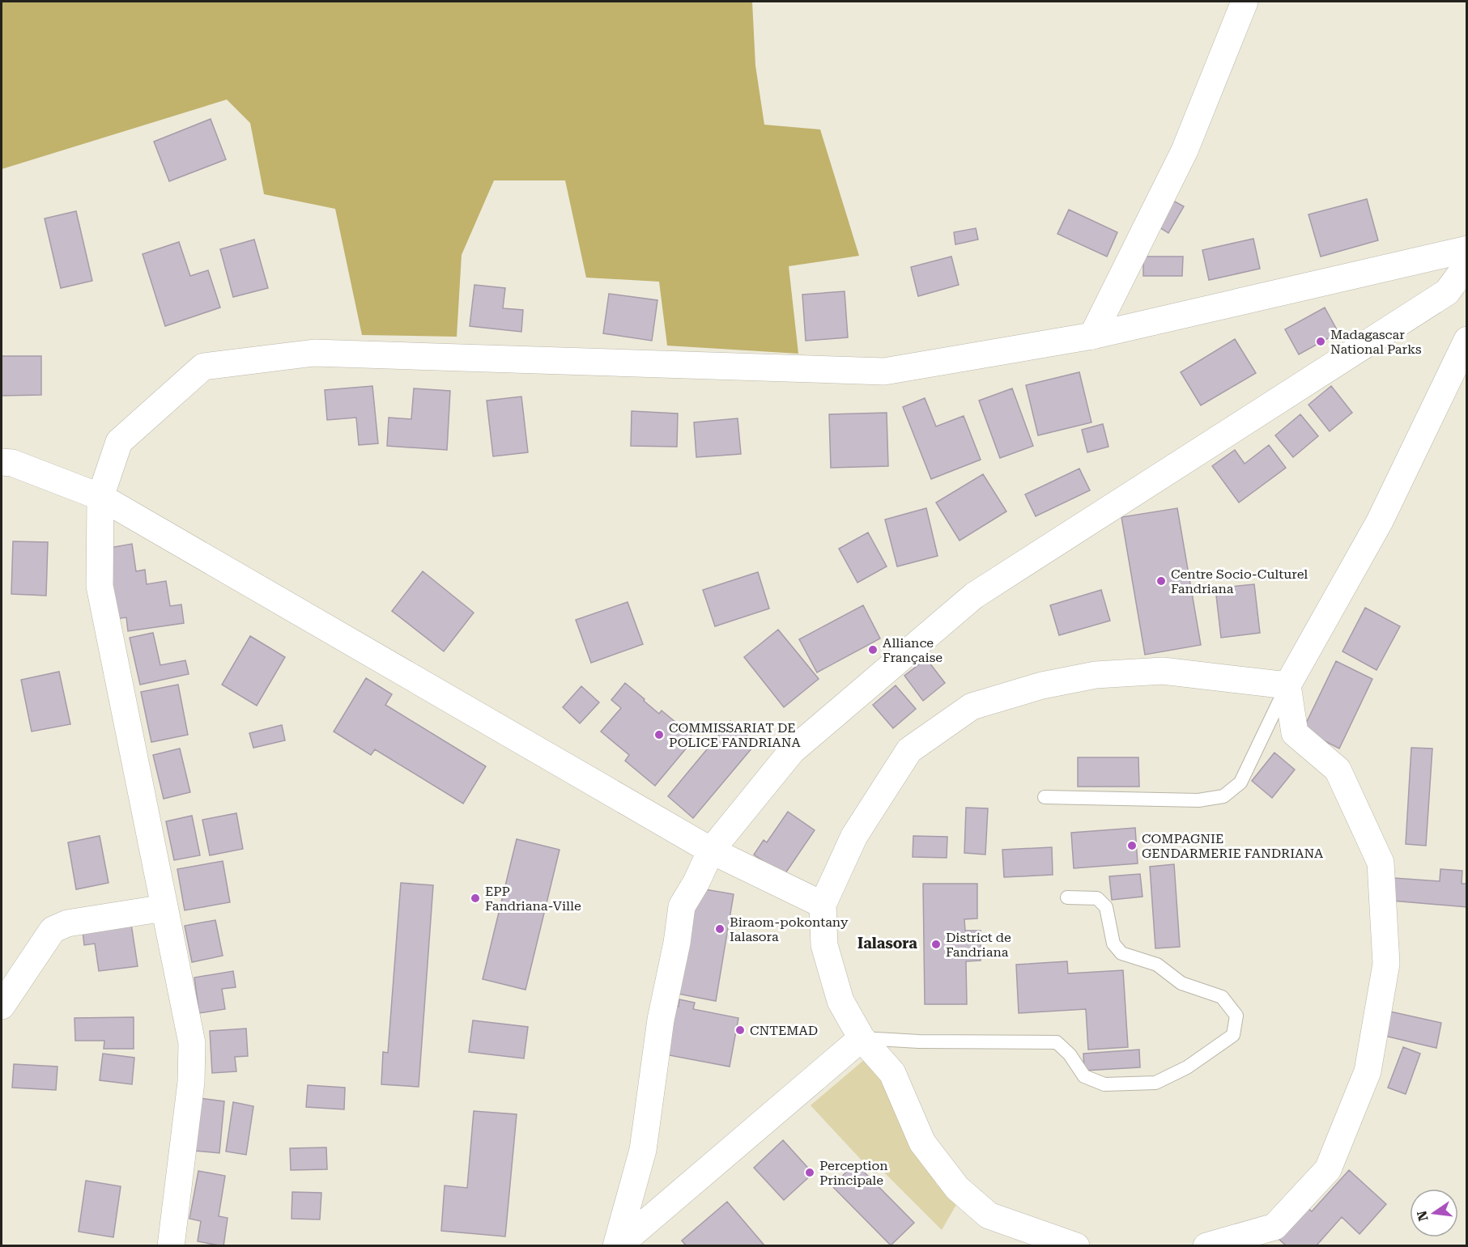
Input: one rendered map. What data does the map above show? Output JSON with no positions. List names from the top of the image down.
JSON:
{
  "districts": ["Ialasora"],
  "places": [
    "Madagascar National Parks",
    "Centre Socio-Culturel Fandriana",
    "Alliance Française",
    "COMMISSARIAT DE POLICE FANDRIANA",
    "COMPAGNIE GENDARMERIE FANDRIANA",
    "EPP Fandriana-Ville",
    "Biraom-pokontany Ialasora",
    "District de Fandriana",
    "CNTEMAD",
    "Perception Principale"
  ],
  "north": "left"
}
